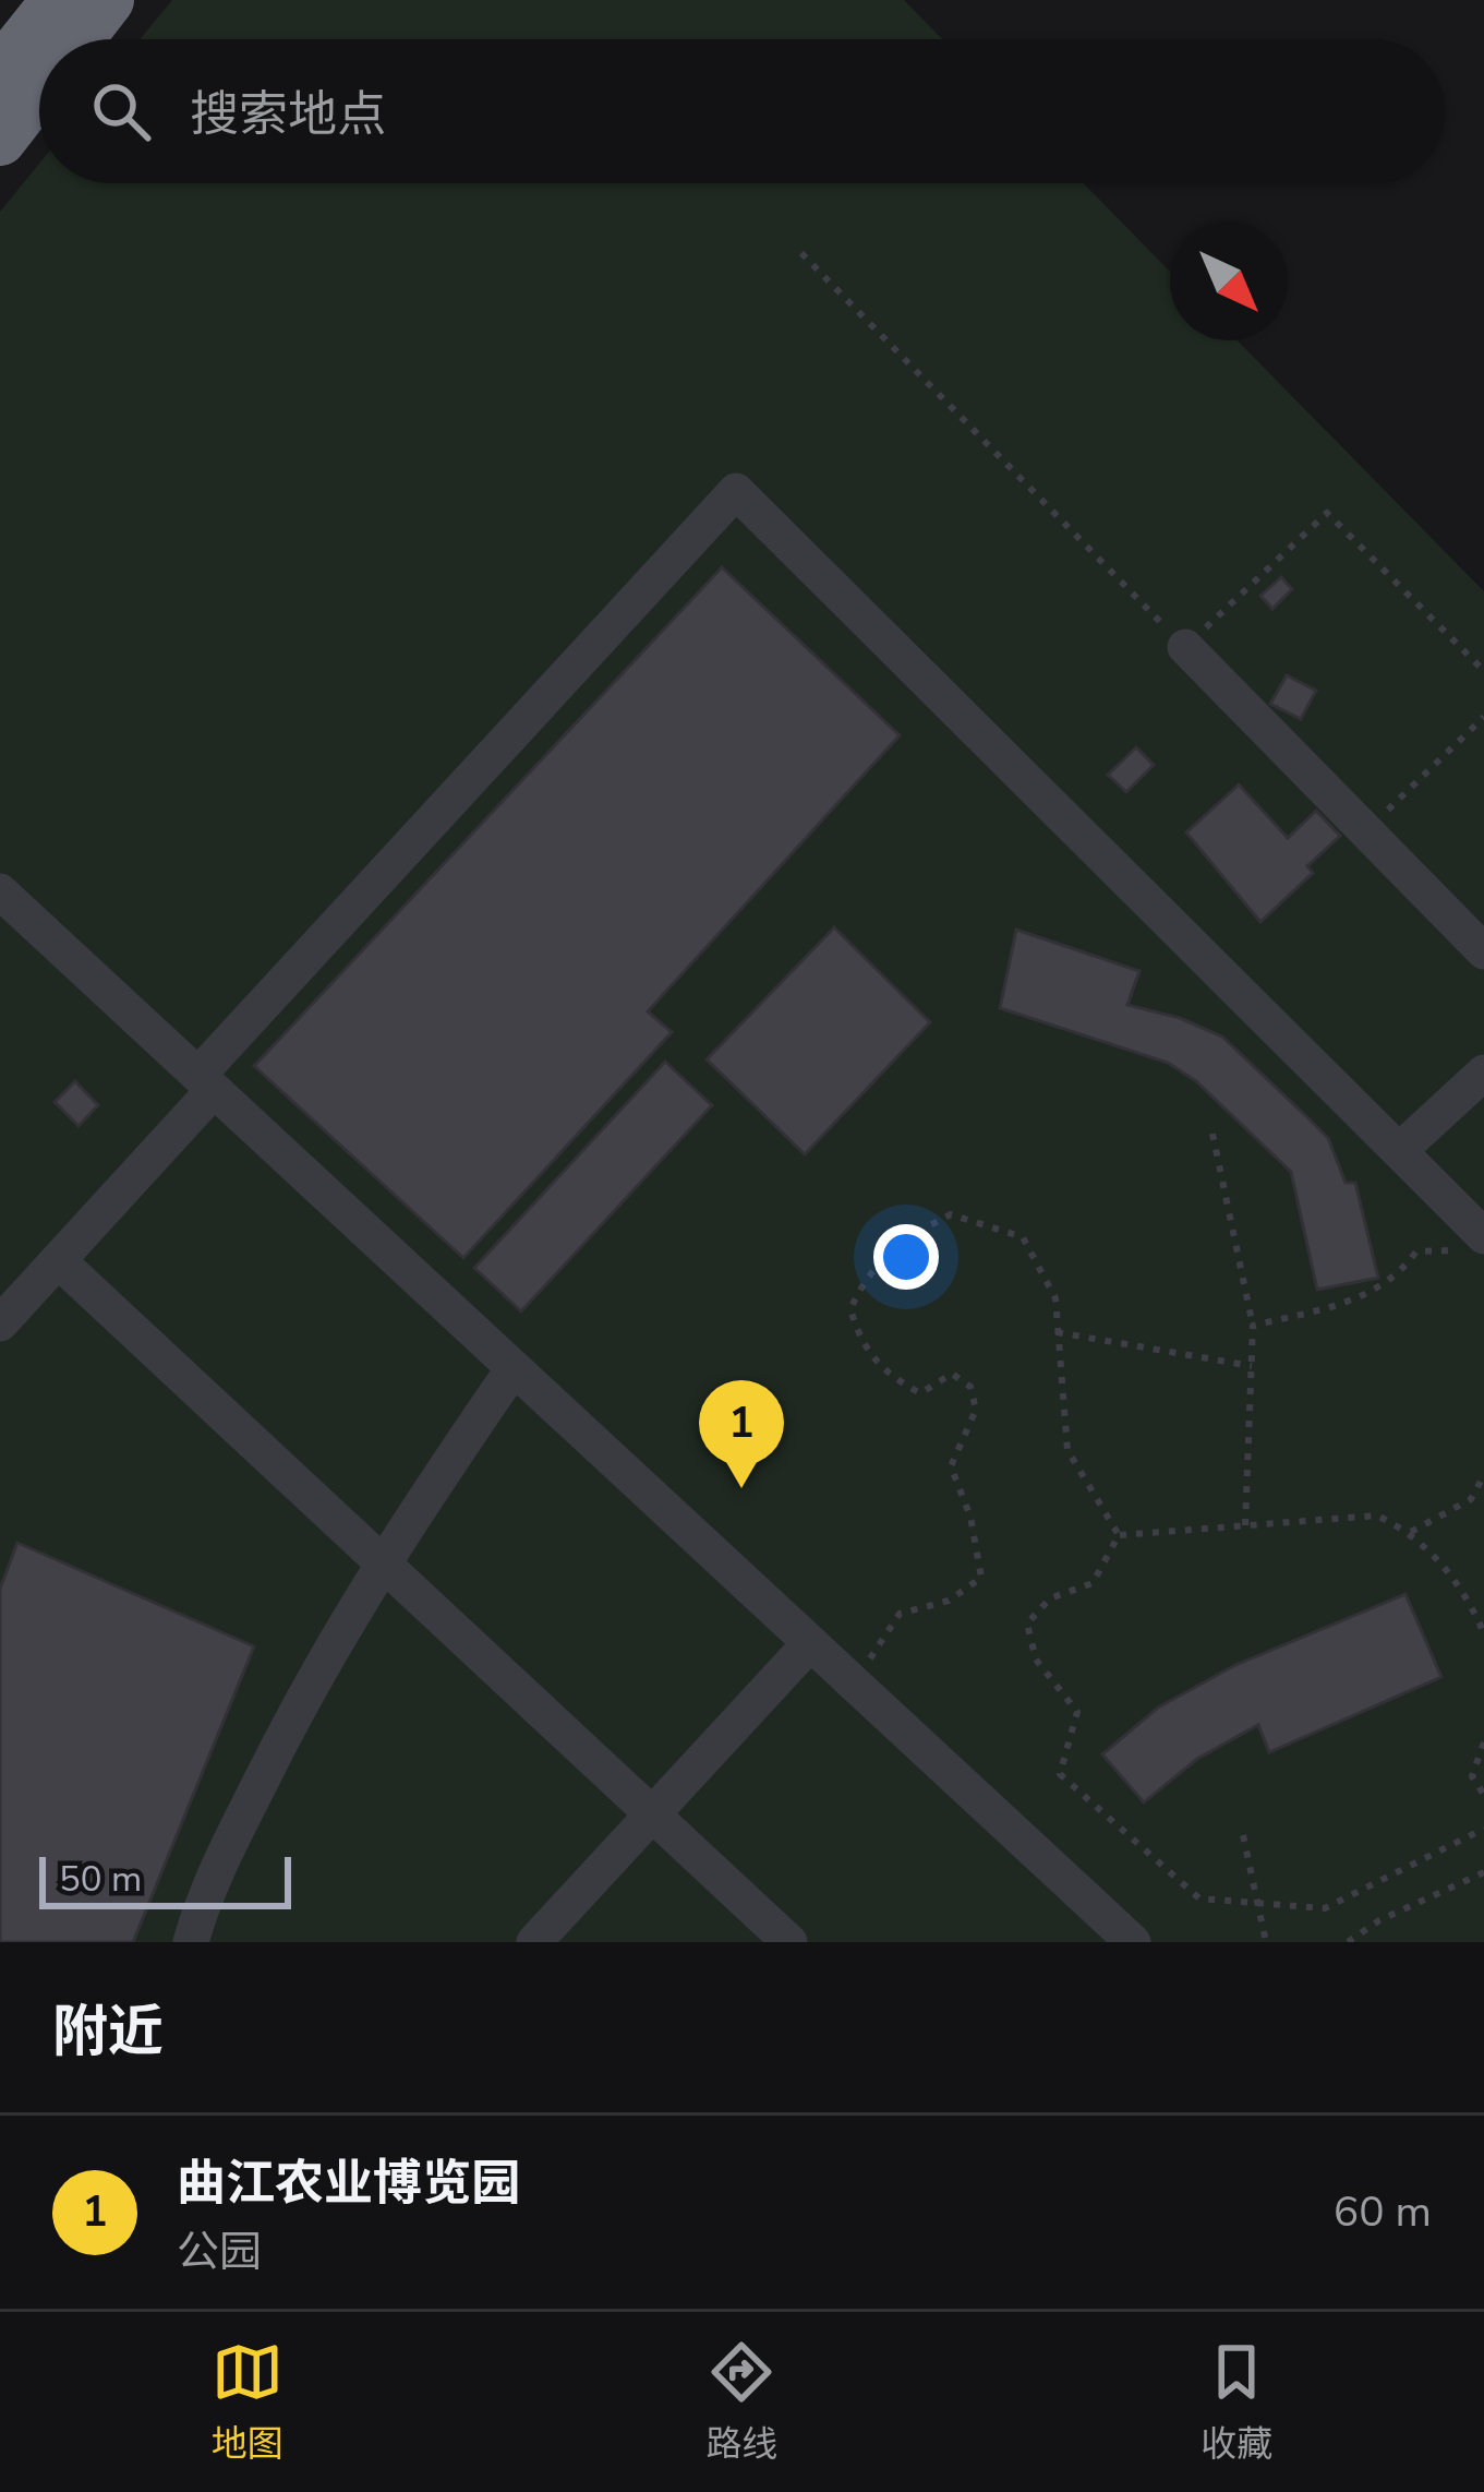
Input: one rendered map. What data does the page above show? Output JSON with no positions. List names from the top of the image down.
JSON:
{
  "scale_bar": "50 m",
  "north": "bottom right",
  "page": {
    "search": "搜索地点",
    "pins": "1",
    "scale": "50 m",
    "heading": "附近",
    "list": [
      {
        "mark": "1",
        "name": "曲江农业博览园",
        "note": "公园",
        "value": "60 m"
      }
    ],
    "nav": ["地图", "路线", "收藏"]
  }
}
